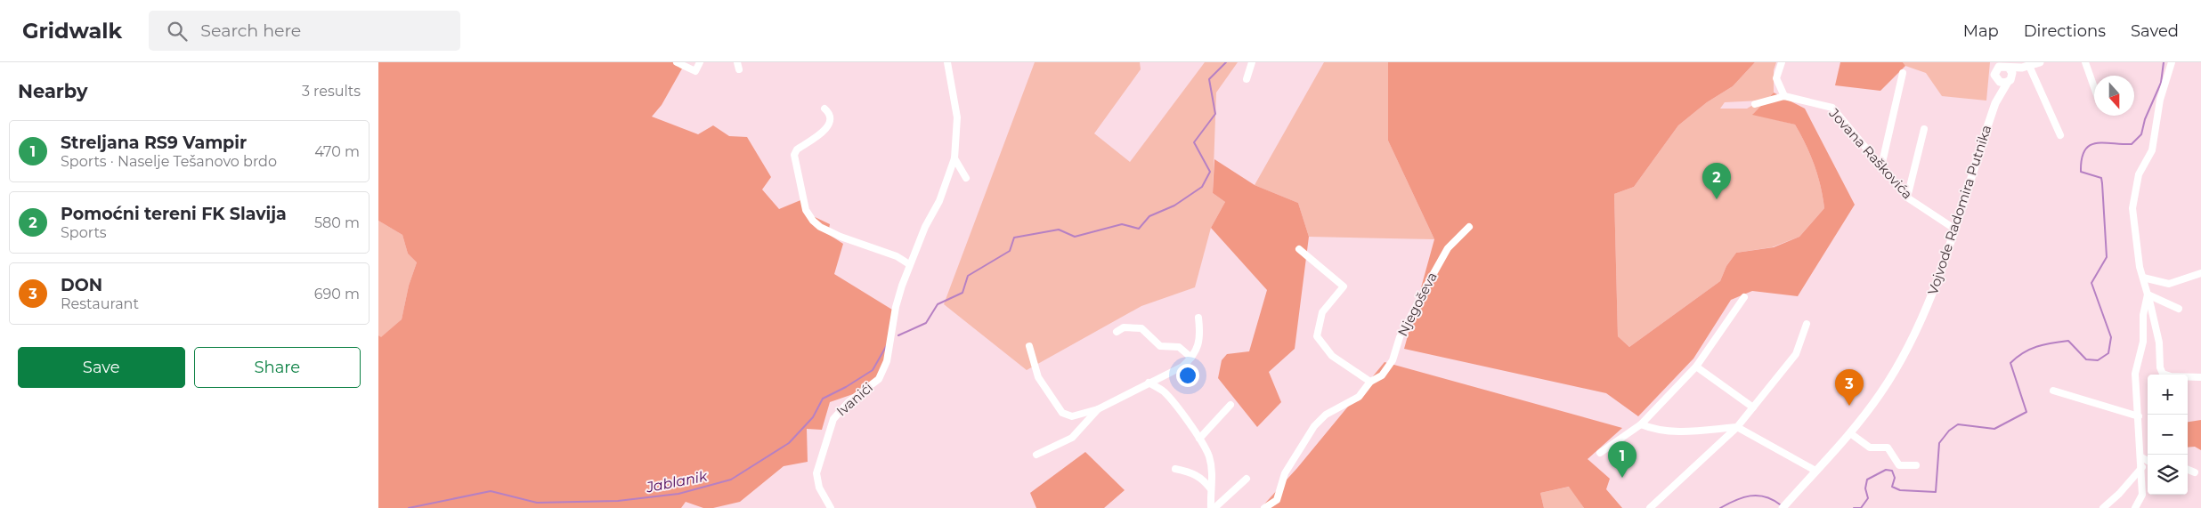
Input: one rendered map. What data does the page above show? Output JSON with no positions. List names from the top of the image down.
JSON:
{
  "streets": {
    "main road": ["Vojvode Radomira Putnika"],
    "street": ["Jovana Raškovića", "Njegoševa", "Ivanići"]
  },
  "crossings": [
    ["Jovana Raškovića", "Vojvode Radomira Putnika"]
  ],
  "water": ["Jablanik"],
  "north": "bottom",
  "page": {
    "header": "Gridwalk",
    "search": "Search here",
    "nav": ["Map", "Directions", "Saved"],
    "heading": ["Nearby", "3 results"],
    "list": [
      {
        "mark": "1",
        "name": "Streljana RS9 Vampir",
        "note": "Sports · Naselje Tešanovo brdo",
        "value": "470 m"
      },
      {
        "mark": "2",
        "name": "Pomoćni tereni FK Slavija",
        "note": "Sports",
        "value": "580 m"
      },
      {
        "mark": "3",
        "name": "DON",
        "note": "Restaurant",
        "value": "690 m"
      }
    ],
    "pins": ["2", "3", "1"],
    "buttons": ["Save", "Share"],
    "map_buttons": ["+", "−"]
  }
}
